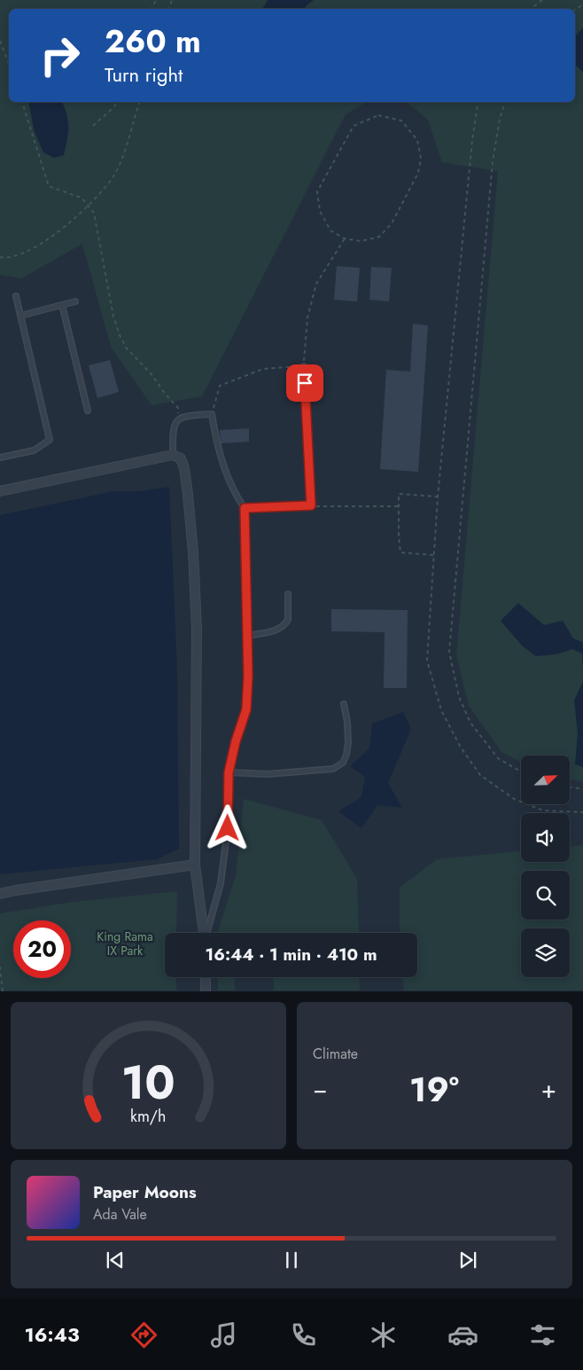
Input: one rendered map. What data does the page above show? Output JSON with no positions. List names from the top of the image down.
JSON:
{
  "parks": ["King Rama IX Park"],
  "north": "top right",
  "page": {
    "turn": ["260 m", "Turn right"],
    "limit": "20",
    "trip": "16:44 · 1 min · 410 m",
    "tile": "Climate",
    "heat": ["−", "19°", "+"],
    "song": ["Paper Moons", "Ada Vale"],
    "tabs": "16:43",
    "gauge": ["10", "km/h"]
  }
}
